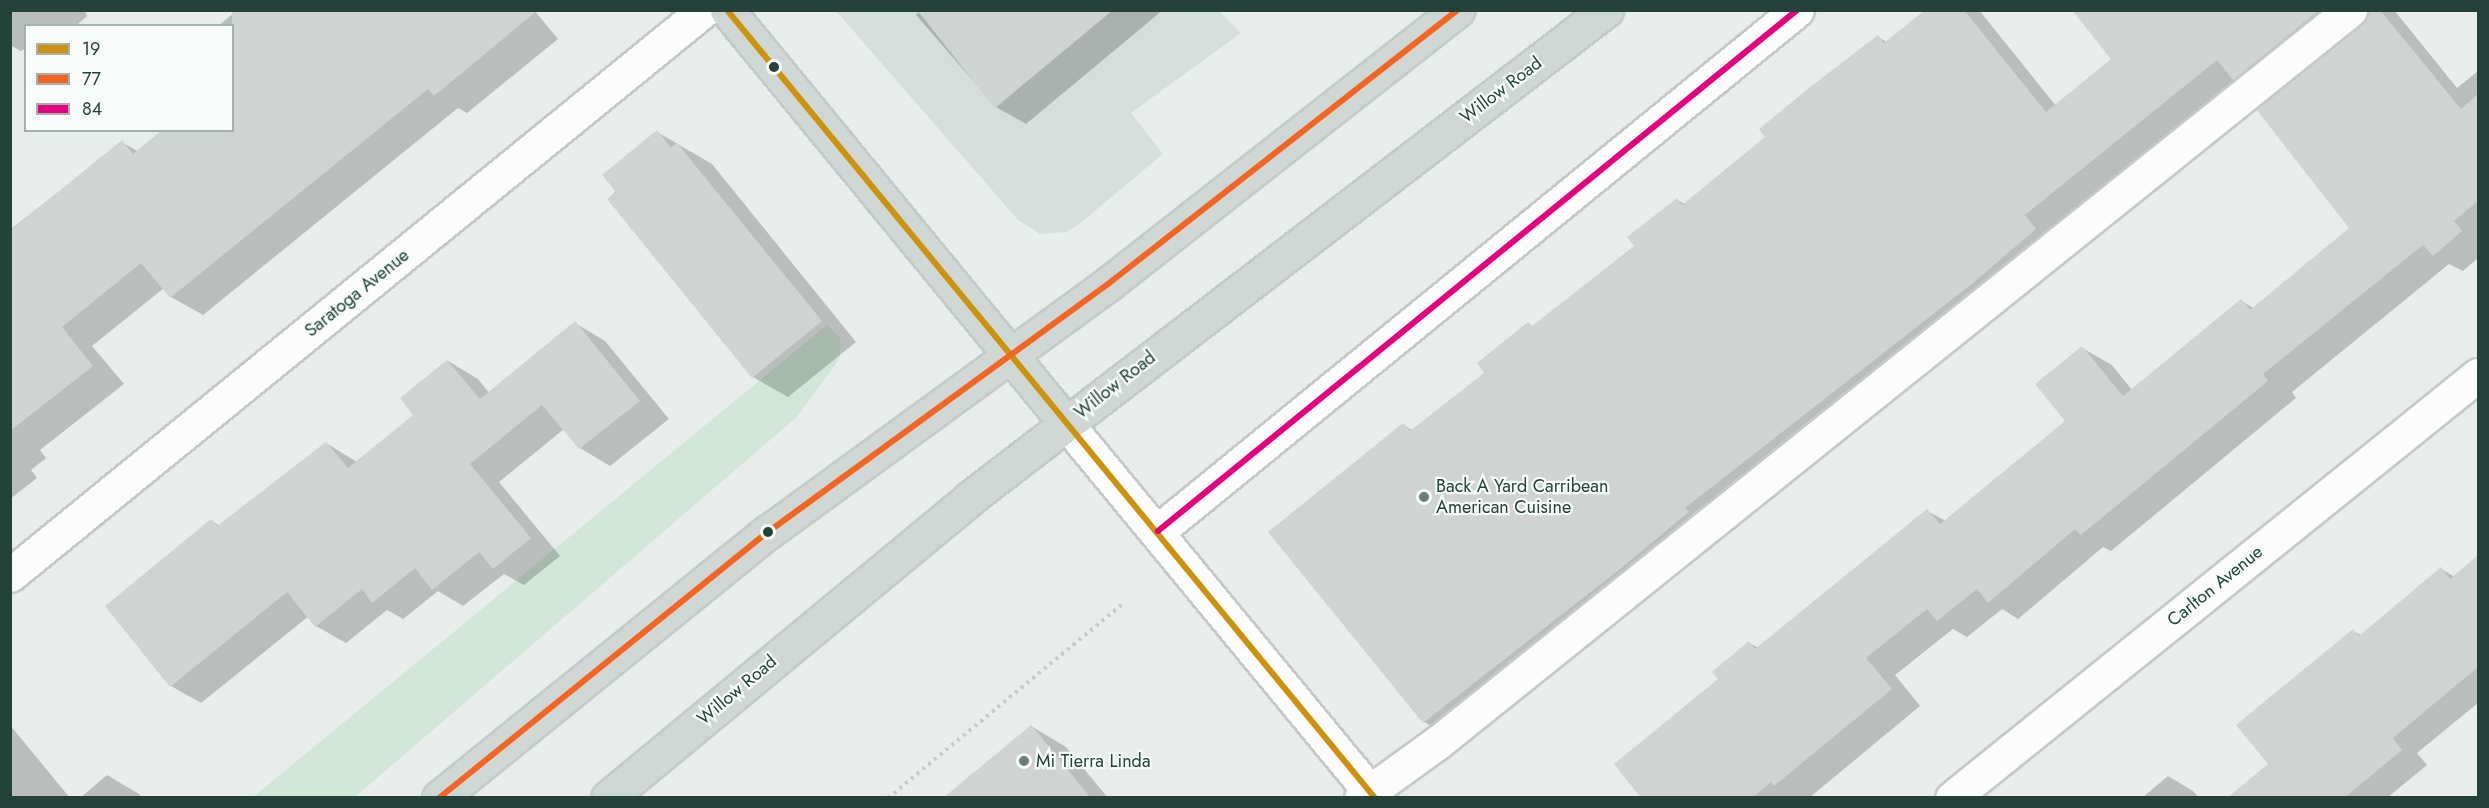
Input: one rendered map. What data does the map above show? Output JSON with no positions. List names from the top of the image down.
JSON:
{
  "streets": {
    "main road": ["Willow Road"],
    "street": ["Saratoga Avenue", "Carlton Avenue"]
  },
  "places": ["Back A Yard Carribean American Cuisine", "Mi Tierra Linda"],
  "lines": ["transit line 19", "transit line 77", "transit line 84"],
  "legend": ["19", "77", "84"]
}
